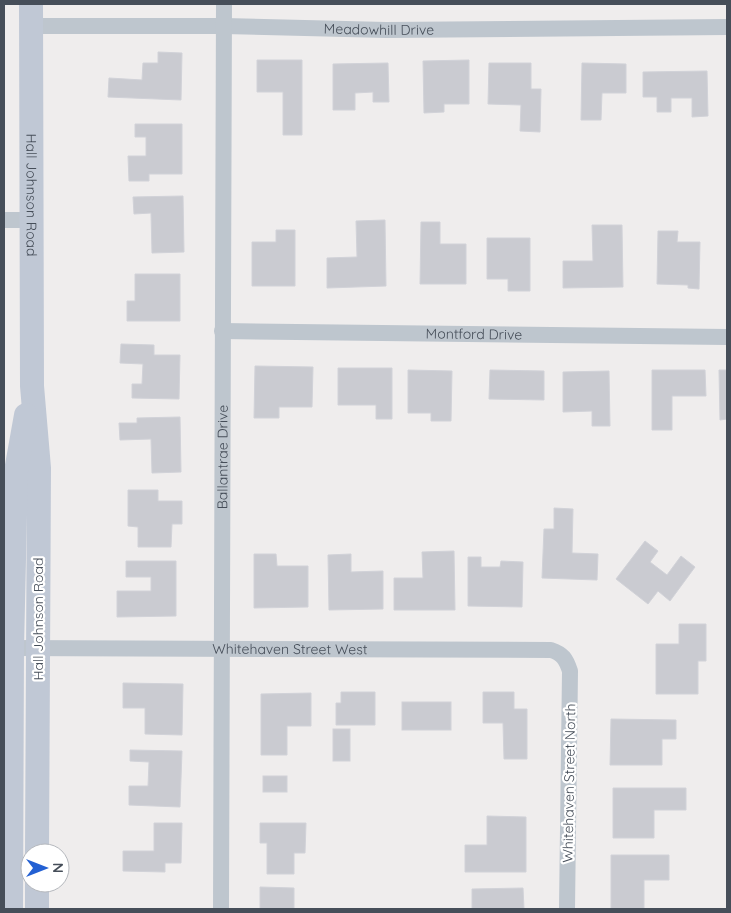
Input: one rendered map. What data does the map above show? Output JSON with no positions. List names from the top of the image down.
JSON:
{
  "streets": {
    "main road": ["Hall Johnson Road"],
    "street": [
      "Meadowhill Drive",
      "Montford Drive",
      "Ballantrae Drive",
      "Whitehaven Street West",
      "Whitehaven Street North"
    ]
  },
  "crossings": [
    ["Meadowhill Drive", "Hall Johnson Road"],
    ["Meadowhill Drive", "Ballantrae Drive"],
    ["Hall Johnson Road", "Whitehaven Street West"],
    ["Montford Drive", "Ballantrae Drive"],
    ["Ballantrae Drive", "Whitehaven Street West"],
    ["Whitehaven Street West", "Whitehaven Street North"]
  ],
  "north": "right"
}
